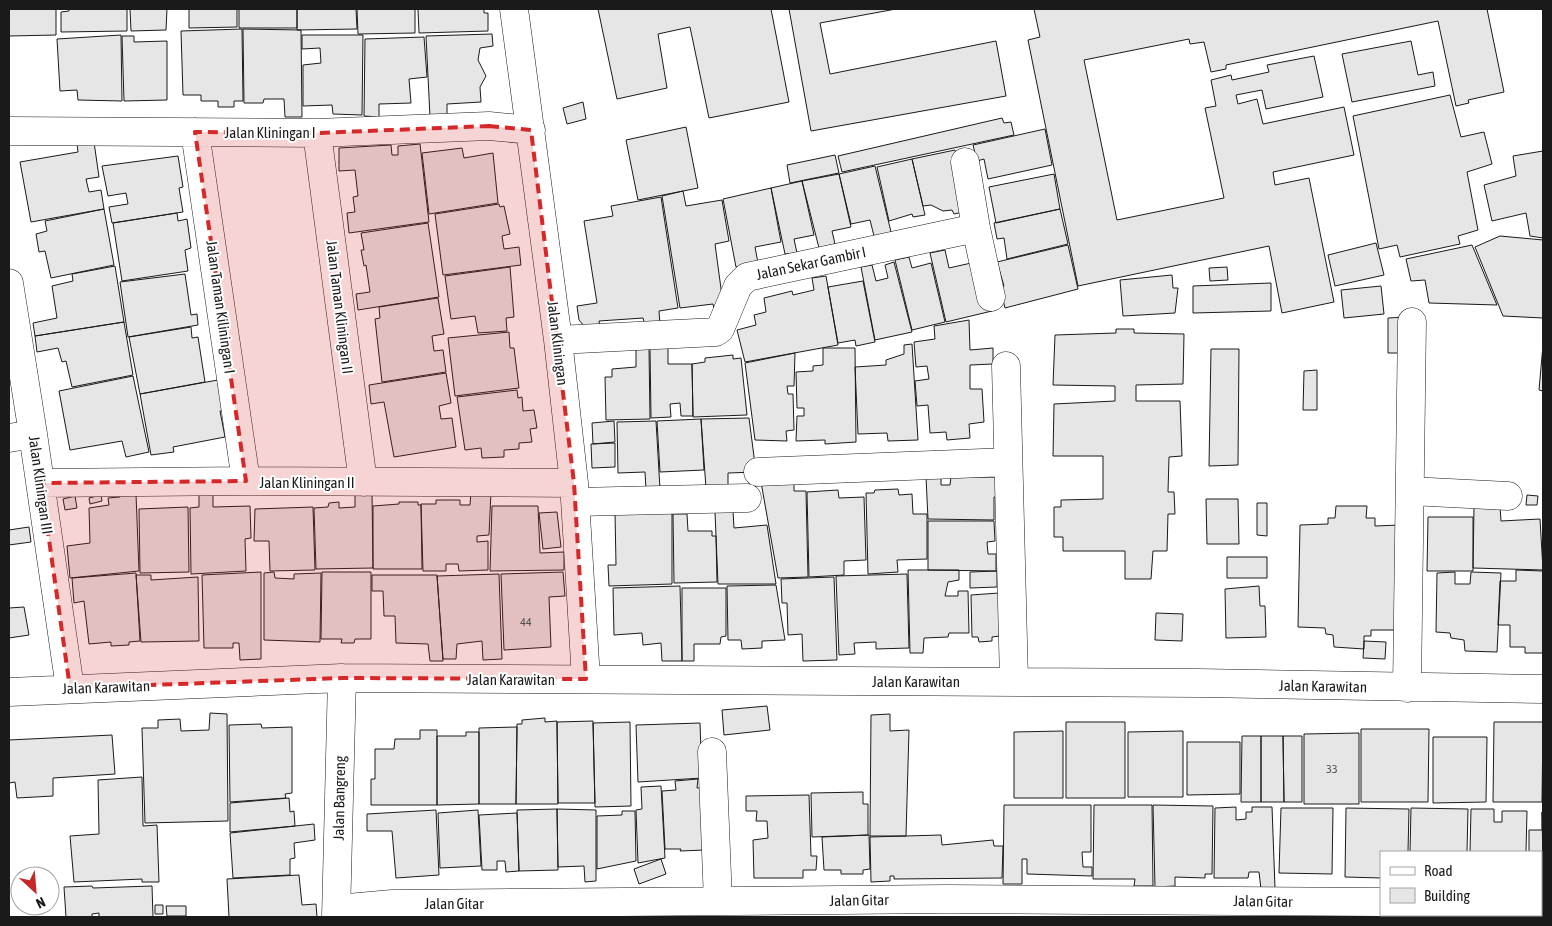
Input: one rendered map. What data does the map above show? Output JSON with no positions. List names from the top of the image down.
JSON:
{
  "streets": {
    "street": [
      "Jalan Kliningan I",
      "Jalan Sekar Gambir I",
      "Jalan Taman Kiliningan I",
      "Jalan Taman Kliningan II",
      "Jalan Kliningan",
      "Jalan Kliningan II",
      "Jalan Kliningan III",
      "Jalan Karawitan",
      "Jalan Bangreng",
      "Jalan Gitar"
    ]
  },
  "crossings": [
    ["Jalan Kliningan I", "Jalan Taman Kiliningan I"],
    ["Jalan Kliningan I", "Jalan Taman Kliningan II"],
    ["Jalan Kliningan I", "Jalan Kliningan"],
    ["Jalan Sekar Gambir I", "Jalan Kliningan"],
    ["Jalan Taman Kiliningan I", "Jalan Kliningan II"],
    ["Jalan Taman Kliningan II", "Jalan Kliningan II"],
    ["Jalan Kliningan", "Jalan Kliningan II"],
    ["Jalan Kliningan", "Jalan Karawitan"],
    ["Jalan Kliningan II", "Jalan Kliningan III"],
    ["Jalan Kliningan III", "Jalan Karawitan"],
    ["Jalan Karawitan", "Jalan Bangreng"],
    ["Jalan Bangreng", "Jalan Gitar"]
  ],
  "house_numbers": ["44", "33"],
  "legend": ["Road", "Building"],
  "north": "bottom right"
}
